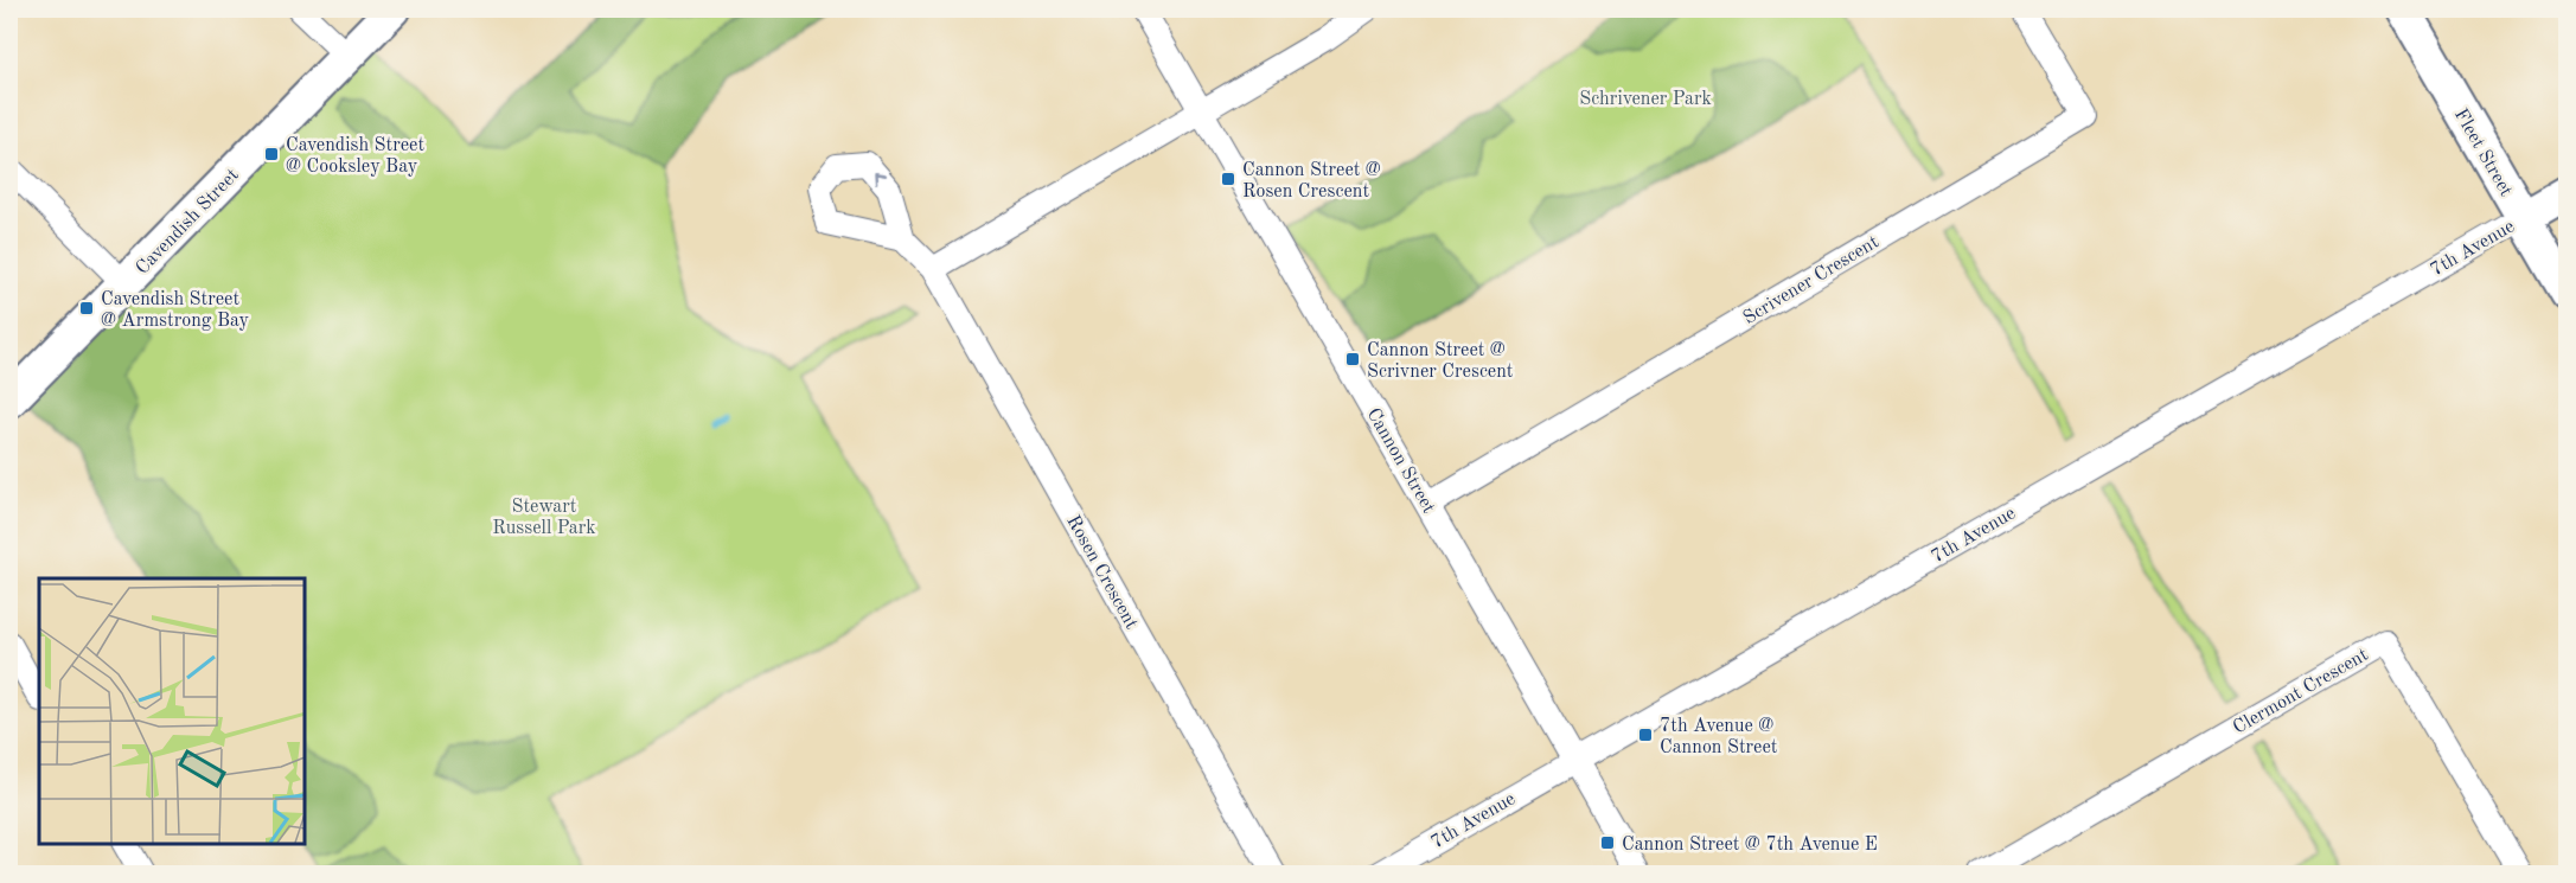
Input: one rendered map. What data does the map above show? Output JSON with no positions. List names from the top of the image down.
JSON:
{
  "streets": {
    "street": [
      "Fleet Street",
      "Cavendish Street",
      "7th Avenue",
      "Scrivener Crescent",
      "Cannon Street",
      "Rosen Crescent",
      "Clermont Crescent"
    ]
  },
  "crossings": [
    ["Fleet Street", "7th Avenue"],
    ["7th Avenue", "Cannon Street"],
    ["Scrivener Crescent", "Cannon Street"]
  ],
  "parks": ["Schrivener Park", "Stewart Russell Park"],
  "places": {
    "transit": [
      "Cavendish Street @ Cooksley Bay",
      "Cannon Street @ Rosen Crescent",
      "Cavendish Street @ Armstrong Bay",
      "Cannon Street @ Scrivner Crescent",
      "7th Avenue @ Cannon Street",
      "Cannon Street @ 7th Avenue E"
    ]
  }
}
